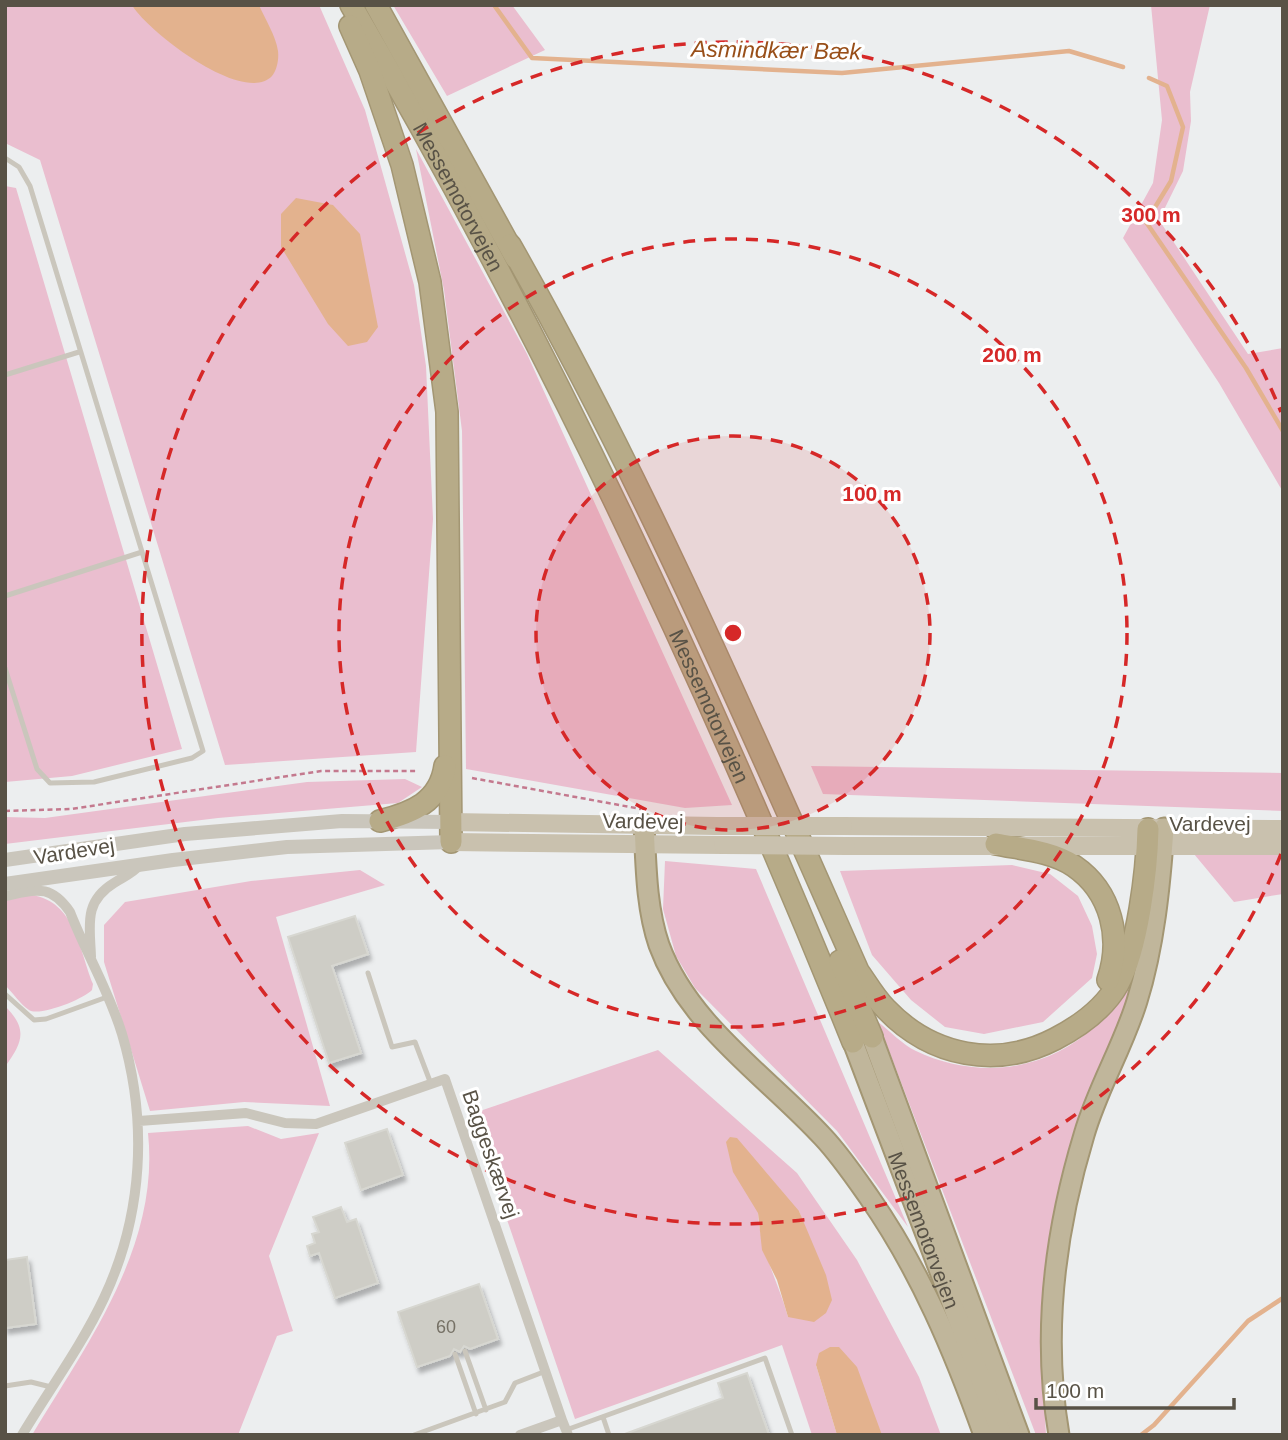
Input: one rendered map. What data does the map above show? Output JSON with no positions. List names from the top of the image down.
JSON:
{
  "streets": {
    "highway": ["Messemotorvejen"],
    "main road": ["Vardevej"],
    "street": ["Baggeskærvej"]
  },
  "water": ["Asmindkær Bæk"],
  "house_numbers": ["60"],
  "scale_bar": "100 m",
  "rings": ["300 m", "200 m", "100 m"]
}
